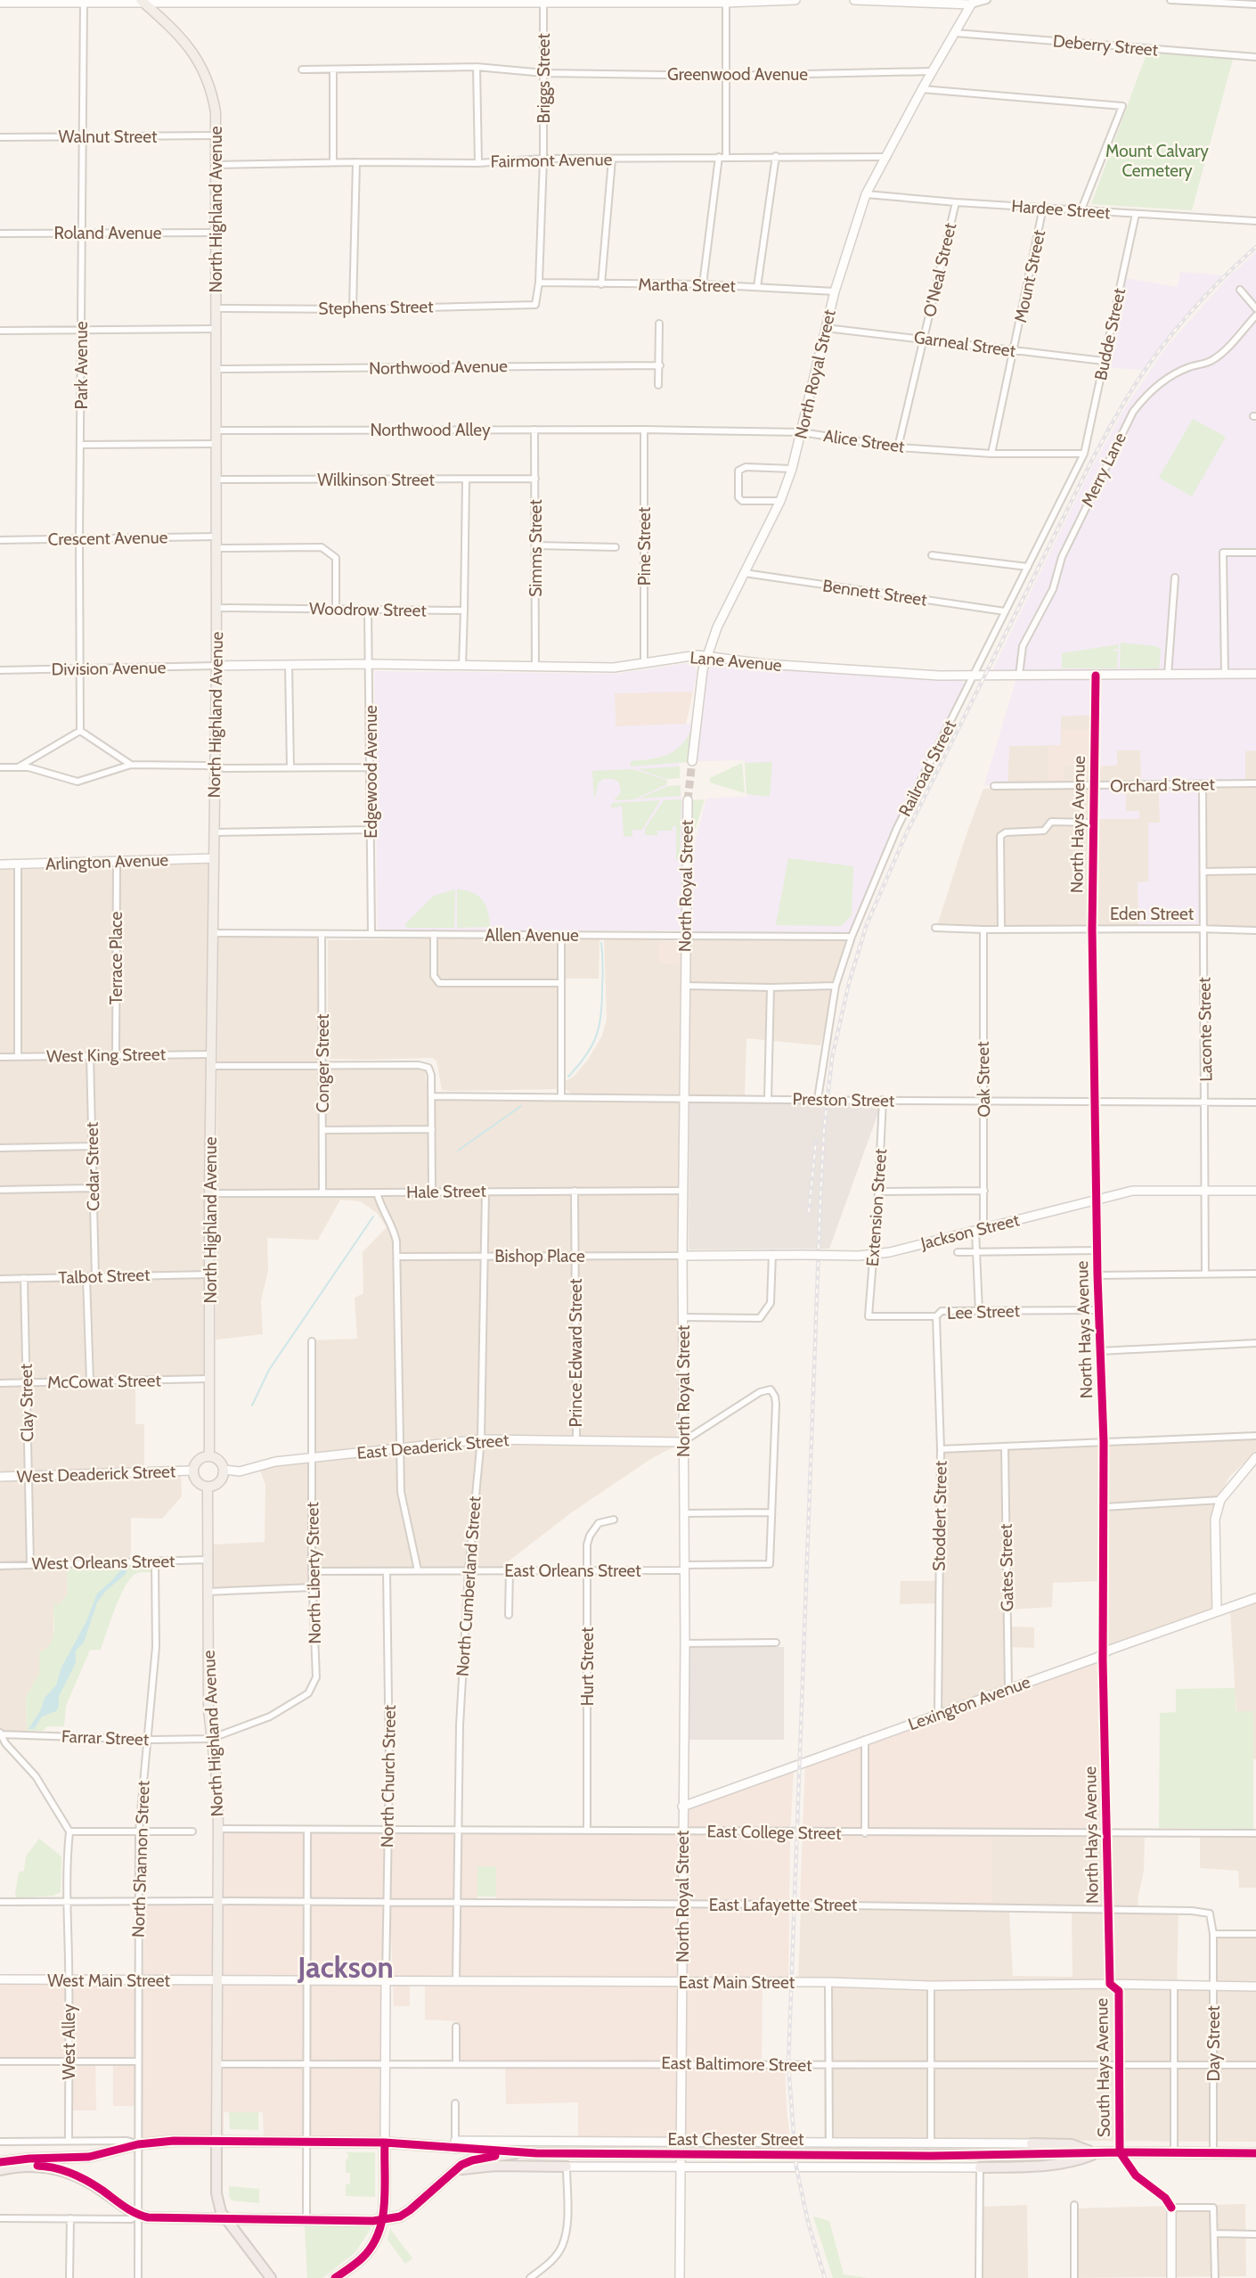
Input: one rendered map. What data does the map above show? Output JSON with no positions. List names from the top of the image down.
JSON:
{
  "streets": {
    "highway": ["East Chester Street"],
    "main road": ["North Highland Avenue"],
    "street": [
      "Deberry Street",
      "Greenwood Avenue",
      "Briggs Street",
      "Walnut Street",
      "Fairmont Avenue",
      "Hardee Street",
      "Roland Avenue",
      "O'Neal Street",
      "Mount Street",
      "Martha Street",
      "Stephens Street",
      "Budde Street",
      "Garneal Street",
      "Park Avenue",
      "Northwood Avenue",
      "North Royal Street",
      "Northwood Alley",
      "Alice Street",
      "Merry Lane",
      "Wilkinson Street",
      "Crescent Avenue",
      "Pine Street",
      "Simms Street",
      "Bennett Street",
      "Woodrow Street",
      "Lane Avenue",
      "Division Avenue",
      "Railroad Street",
      "Edgewood Avenue",
      "Orchard Street",
      "North Hays Avenue",
      "Arlington Avenue",
      "Eden Street",
      "Allen Avenue",
      "Terrace Place",
      "Laconte Street",
      "West King Street",
      "Conger Street",
      "Oak Street",
      "Preston Street",
      "Cedar Street",
      "Hale Street",
      "Extension Street",
      "Jackson Street",
      "Bishop Place",
      "Talbot Street",
      "Lee Street",
      "Prince Edward Street",
      "McCowat Street",
      "Clay Street",
      "East Deaderick Street",
      "West Deaderick Street",
      "Stoddert Street",
      "West Orleans Street",
      "Gates Street",
      "East Orleans Street",
      "North Liberty Street",
      "North Cumberland Street",
      "Hurt Street",
      "Lexington Avenue",
      "Farrar Street",
      "North Church Street",
      "East College Street",
      "North Shannon Street",
      "East Lafayette Street",
      "West Main Street",
      "East Main Street",
      "West Alley",
      "Day Street",
      "East Baltimore Street",
      "South Hays Avenue"
    ]
  },
  "crossings": [
    ["Deberry Street", "North Royal Street"],
    ["Greenwood Avenue", "Briggs Street"],
    ["Greenwood Avenue", "North Royal Street"],
    ["Briggs Street", "Fairmont Avenue"],
    ["Briggs Street", "Martha Street"],
    ["Briggs Street", "Stephens Street"],
    ["Walnut Street", "North Highland Avenue"],
    ["Walnut Street", "Park Avenue"],
    ["Fairmont Avenue", "North Highland Avenue"],
    ["Fairmont Avenue", "North Royal Street"],
    ["North Highland Avenue", "Roland Avenue"],
    ["North Highland Avenue", "Stephens Street"],
    ["North Highland Avenue", "Northwood Avenue"],
    ["North Highland Avenue", "Northwood Alley"],
    ["North Highland Avenue", "Wilkinson Street"],
    ["North Highland Avenue", "Crescent Avenue"],
    ["North Highland Avenue", "Woodrow Street"],
    ["North Highland Avenue", "Lane Avenue"],
    ["North Highland Avenue", "Division Avenue"],
    ["North Highland Avenue", "Arlington Avenue"],
    ["North Highland Avenue", "Allen Avenue"],
    ["North Highland Avenue", "West King Street"],
    ["North Highland Avenue", "Hale Street"],
    ["North Highland Avenue", "Talbot Street"],
    ["North Highland Avenue", "McCowat Street"],
    ["North Highland Avenue", "East Deaderick Street"],
    ["North Highland Avenue", "West Deaderick Street"],
    ["North Highland Avenue", "West Orleans Street"],
    ["North Highland Avenue", "North Liberty Street"],
    ["North Highland Avenue", "Farrar Street"],
    ["North Highland Avenue", "East College Street"],
    ["North Highland Avenue", "East Lafayette Street"],
    ["North Highland Avenue", "West Main Street"],
    ["North Highland Avenue", "East Main Street"],
    ["North Highland Avenue", "East Baltimore Street"],
    ["North Highland Avenue", "East Chester Street"],
    ["Hardee Street", "O'Neal Street"],
    ["Hardee Street", "Mount Street"],
    ["Hardee Street", "Budde Street"],
    ["Hardee Street", "North Royal Street"],
    ["Roland Avenue", "Park Avenue"],
    ["O'Neal Street", "Garneal Street"],
    ["O'Neal Street", "Alice Street"],
    ["Mount Street", "Garneal Street"],
    ["Mount Street", "Alice Street"],
    ["Martha Street", "North Royal Street"],
    ["Budde Street", "Garneal Street"],
    ["Budde Street", "Alice Street"],
    ["Budde Street", "Railroad Street"],
    ["Garneal Street", "North Royal Street"],
    ["Park Avenue", "Crescent Avenue"],
    ["Park Avenue", "Division Avenue"],
    ["North Royal Street", "Alice Street"],
    ["North Royal Street", "Bennett Street"],
    ["North Royal Street", "Lane Avenue"],
    ["North Royal Street", "Allen Avenue"],
    ["North Royal Street", "Preston Street"],
    ["North Royal Street", "Hale Street"],
    ["North Royal Street", "Jackson Street"],
    ["North Royal Street", "Bishop Place"],
    ["North Royal Street", "East Deaderick Street"],
    ["North Royal Street", "East Orleans Street"],
    ["North Royal Street", "Lexington Avenue"],
    ["North Royal Street", "East College Street"],
    ["North Royal Street", "East Lafayette Street"],
    ["North Royal Street", "East Main Street"],
    ["North Royal Street", "East Baltimore Street"],
    ["Northwood Alley", "Alice Street"],
    ["Northwood Alley", "Pine Street"],
    ["Northwood Alley", "Simms Street"],
    ["Alice Street", "Pine Street"],
    ["Alice Street", "Railroad Street"],
    ["Merry Lane", "Lane Avenue"],
    ["Wilkinson Street", "Simms Street"],
    ["Pine Street", "Lane Avenue"],
    ["Simms Street", "Lane Avenue"],
    ["Bennett Street", "Railroad Street"],
    ["Woodrow Street", "Edgewood Avenue"],
    ["Lane Avenue", "Division Avenue"],
    ["Lane Avenue", "Railroad Street"],
    ["Lane Avenue", "Edgewood Avenue"],
    ["Lane Avenue", "North Hays Avenue"],
    ["Railroad Street", "Allen Avenue"],
    ["Railroad Street", "Preston Street"],
    ["Edgewood Avenue", "Allen Avenue"],
    ["Orchard Street", "North Hays Avenue"],
    ["Orchard Street", "Laconte Street"],
    ["North Hays Avenue", "Eden Street"],
    ["North Hays Avenue", "Preston Street"],
    ["North Hays Avenue", "Jackson Street"],
    ["North Hays Avenue", "Lee Street"],
    ["North Hays Avenue", "Lexington Avenue"],
    ["North Hays Avenue", "East College Street"],
    ["North Hays Avenue", "East Lafayette Street"],
    ["North Hays Avenue", "East Main Street"],
    ["North Hays Avenue", "South Hays Avenue"],
    ["Arlington Avenue", "Terrace Place"],
    ["Eden Street", "Laconte Street"],
    ["Eden Street", "Oak Street"],
    ["Allen Avenue", "Conger Street"],
    ["Terrace Place", "West King Street"],
    ["Laconte Street", "Preston Street"],
    ["Laconte Street", "Jackson Street"],
    ["West King Street", "Cedar Street"],
    ["Conger Street", "Hale Street"],
    ["Oak Street", "Preston Street"],
    ["Oak Street", "Jackson Street"],
    ["Oak Street", "Lee Street"],
    ["Preston Street", "Extension Street"],
    ["Cedar Street", "Talbot Street"],
    ["Hale Street", "Prince Edward Street"],
    ["Hale Street", "North Cumberland Street"],
    ["Extension Street", "Lee Street"],
    ["Jackson Street", "Bishop Place"],
    ["Bishop Place", "Prince Edward Street"],
    ["Bishop Place", "North Cumberland Street"],
    ["Talbot Street", "Clay Street"],
    ["Lee Street", "Stoddert Street"],
    ["Prince Edward Street", "East Deaderick Street"],
    ["McCowat Street", "Clay Street"],
    ["Clay Street", "West Deaderick Street"],
    ["Clay Street", "West Orleans Street"],
    ["East Deaderick Street", "West Deaderick Street"],
    ["East Deaderick Street", "North Liberty Street"],
    ["East Deaderick Street", "North Cumberland Street"],
    ["Stoddert Street", "Lexington Avenue"],
    ["West Orleans Street", "North Shannon Street"],
    ["Gates Street", "Lexington Avenue"],
    ["East Orleans Street", "North Liberty Street"],
    ["East Orleans Street", "North Cumberland Street"],
    ["East Orleans Street", "Hurt Street"],
    ["East Orleans Street", "North Church Street"],
    ["North Liberty Street", "Farrar Street"],
    ["North Cumberland Street", "East College Street"],
    ["North Cumberland Street", "East Lafayette Street"],
    ["North Cumberland Street", "East Main Street"],
    ["Hurt Street", "East College Street"],
    ["Farrar Street", "North Shannon Street"],
    ["North Church Street", "East College Street"],
    ["North Church Street", "East Lafayette Street"],
    ["North Church Street", "East Main Street"],
    ["North Shannon Street", "East Lafayette Street"],
    ["North Shannon Street", "West Main Street"],
    ["North Shannon Street", "East Chester Street"],
    ["East Lafayette Street", "West Alley"],
    ["East Lafayette Street", "Day Street"],
    ["West Main Street", "East Main Street"],
    ["West Main Street", "West Alley"],
    ["East Main Street", "Day Street"],
    ["East Main Street", "South Hays Avenue"],
    ["Day Street", "East Baltimore Street"],
    ["Day Street", "East Chester Street"],
    ["East Baltimore Street", "South Hays Avenue"],
    ["South Hays Avenue", "East Chester Street"]
  ],
  "districts": ["Jackson"],
  "parks": ["Mount Calvary Cemetery"]
}
